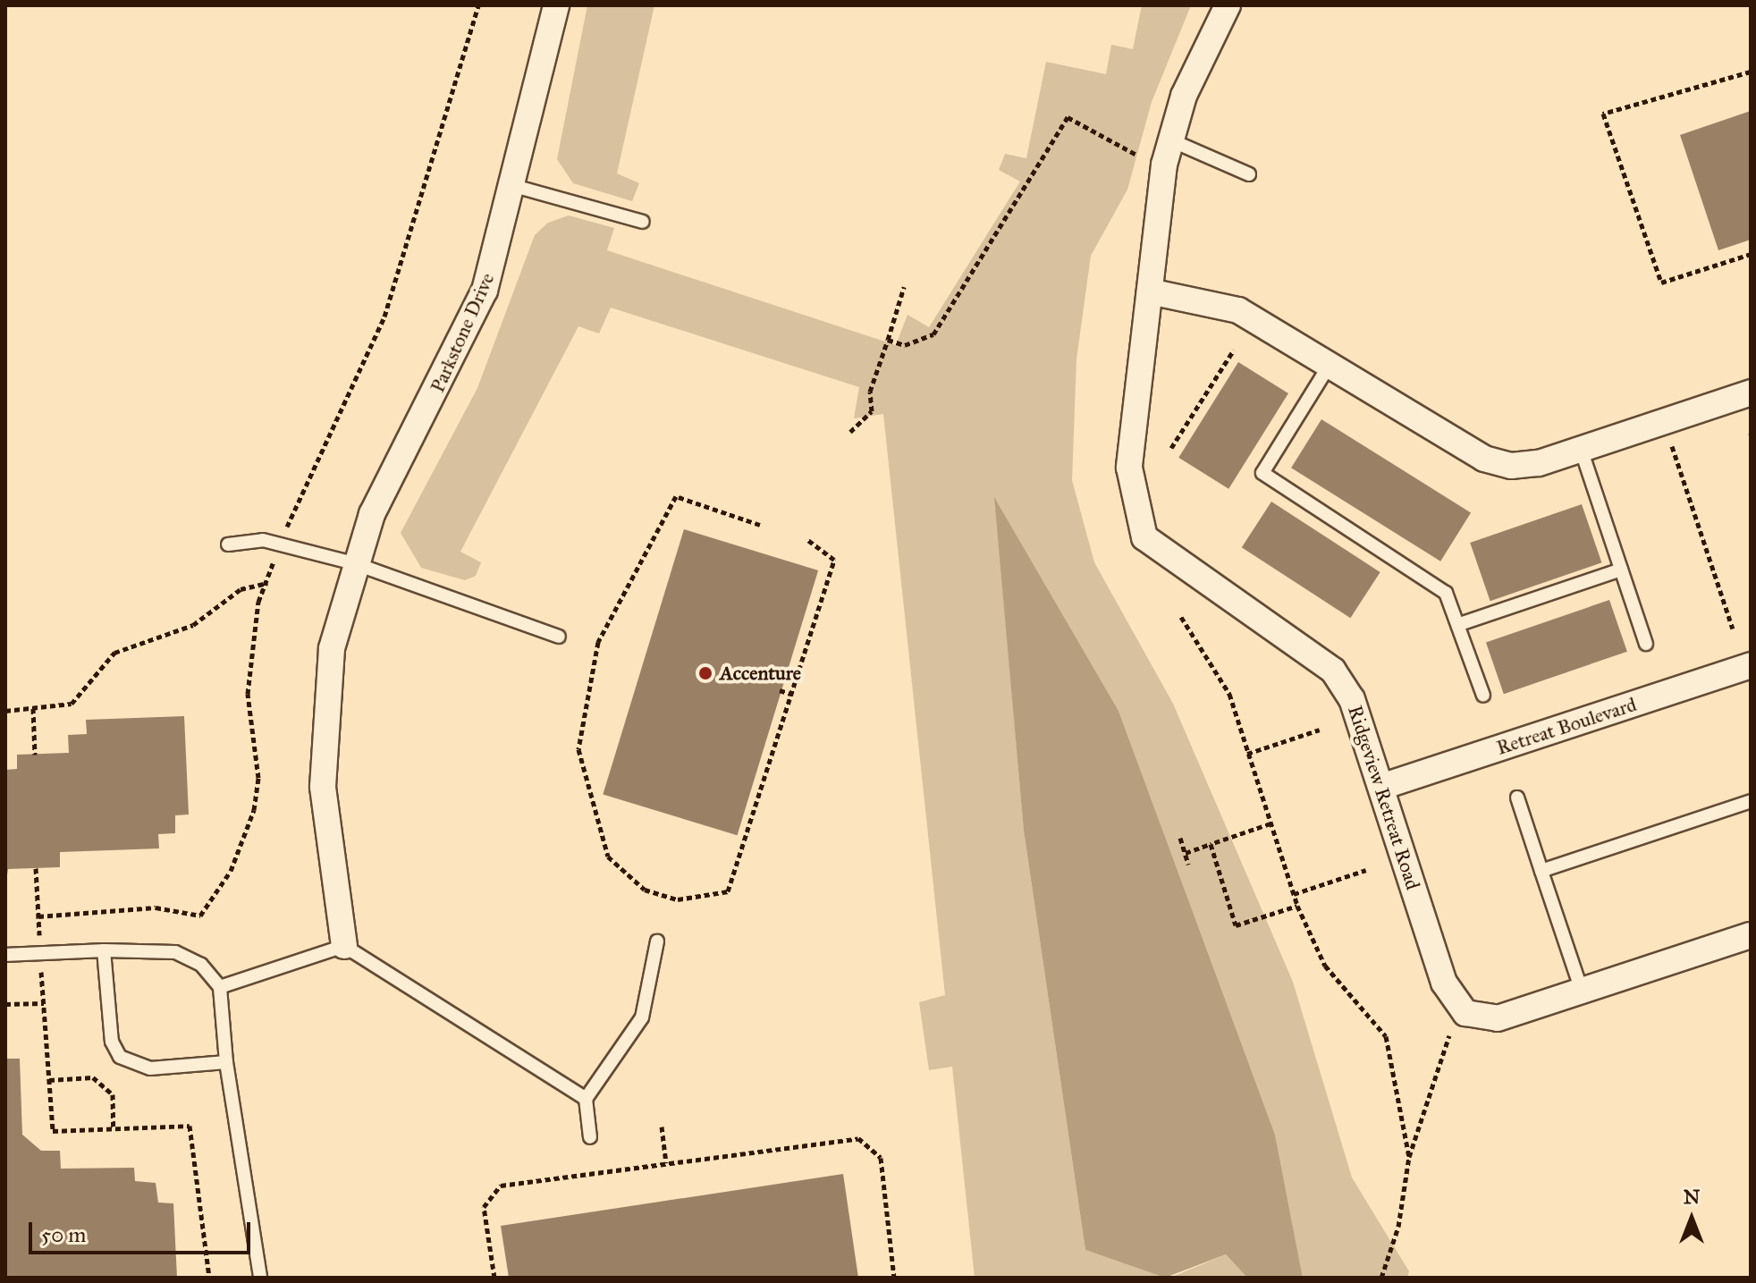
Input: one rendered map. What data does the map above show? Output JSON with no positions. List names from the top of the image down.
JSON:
{
  "streets": {
    "street": ["Parkstone Drive", "Retreat Boulevard", "Ridgeview Retreat Road"]
  },
  "crossings": [
    ["Retreat Boulevard", "Ridgeview Retreat Road"]
  ],
  "places": ["Accenture"],
  "scale_bar": "50 m",
  "north": "top"
}
